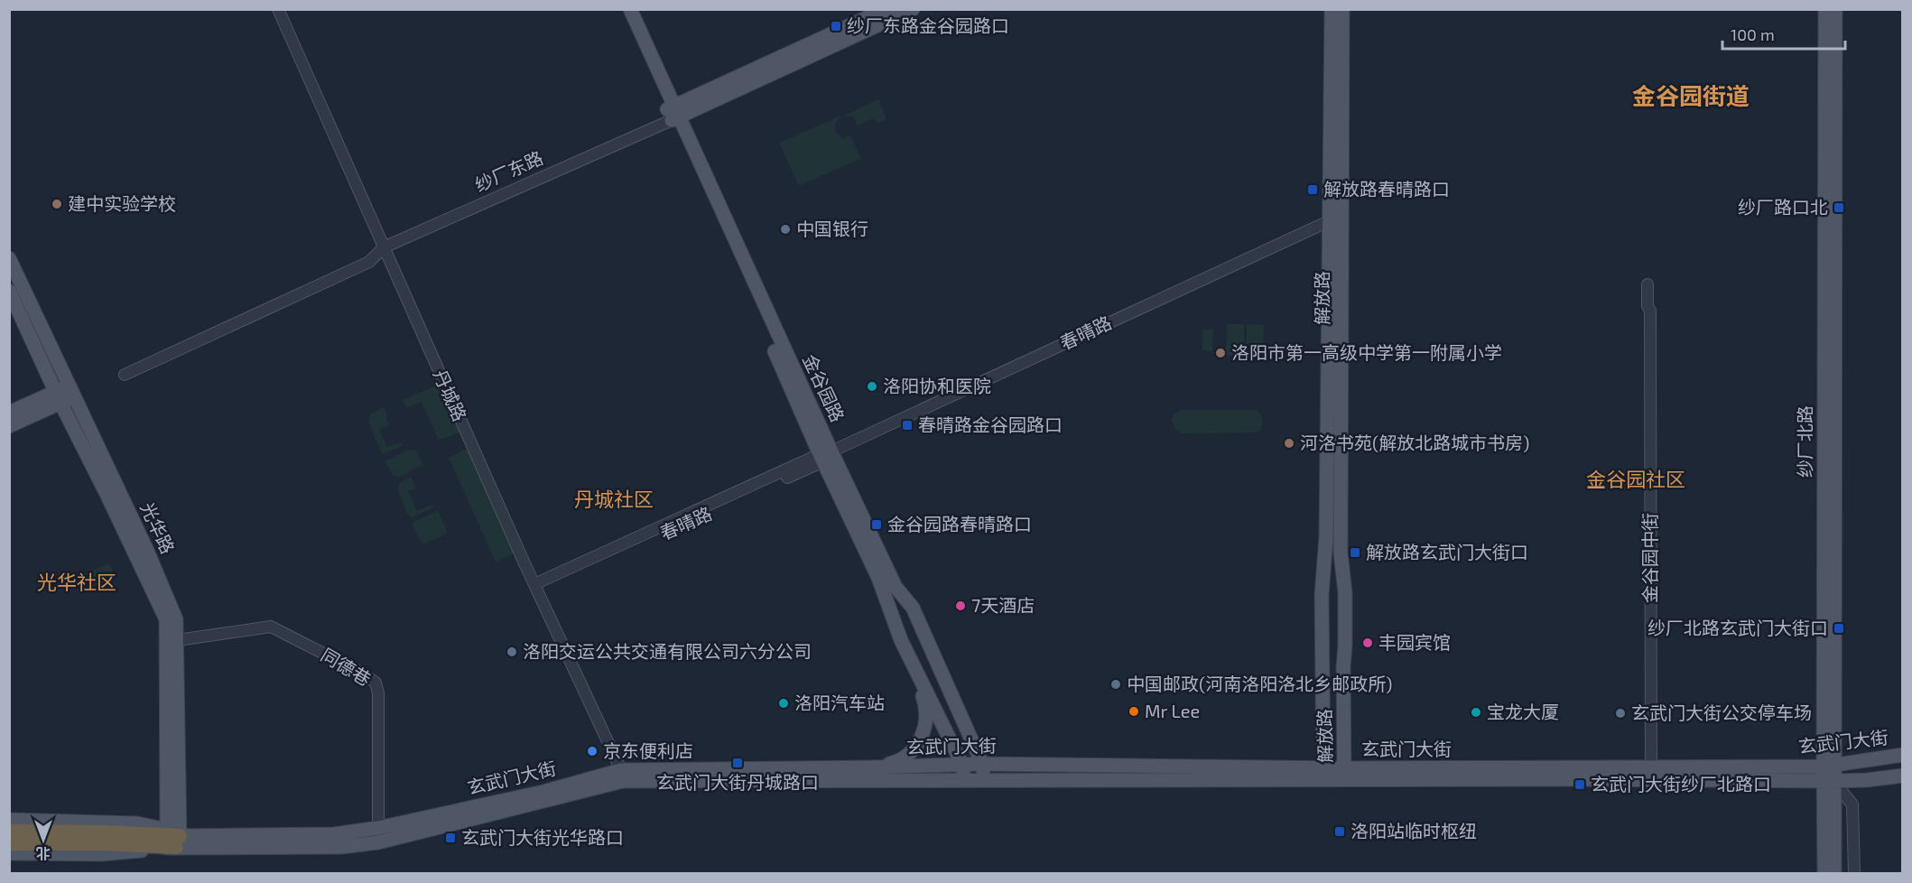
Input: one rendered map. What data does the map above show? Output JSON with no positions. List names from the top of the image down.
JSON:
{
  "streets": {
    "main road": [
      "纱厂东路",
      "解放路",
      "金谷园路",
      "纱厂北路",
      "光华路",
      "玄武门大街"
    ],
    "street": [
      "春晴路",
      "丹城路",
      "金谷园中街",
      "同德巷"
    ]
  },
  "crossings": [
    ["纱厂东路", "金谷园路"],
    ["纱厂东路", "丹城路"],
    ["解放路", "春晴路"],
    ["解放路", "玄武门大街"],
    ["春晴路", "金谷园路"],
    ["春晴路", "丹城路"],
    ["金谷园路", "玄武门大街"],
    ["丹城路", "玄武门大街"],
    ["纱厂北路", "玄武门大街"],
    ["光华路", "同德巷"],
    ["光华路", "玄武门大街"],
    ["金谷园中街", "玄武门大街"],
    ["同德巷", "玄武门大街"]
  ],
  "districts": [
    "金谷园街道",
    "金谷园社区",
    "丹城社区",
    "光华社区"
  ],
  "places": {
    "transit": [
      "纱厂东路金谷园路口",
      "解放路春晴路口",
      "纱厂路口北",
      "春晴路金谷园路口",
      "金谷园路春晴路口",
      "解放路玄武门大街口",
      "纱厂北路玄武门大街口",
      "玄武门大街丹城路口",
      "玄武门大街纱厂北路口",
      "洛阳站临时枢纽",
      "玄武门大街光华路口"
    ],
    "other": [
      "建中实验学校",
      "中国银行",
      "洛阳市第一高级中学第一附属小学",
      "洛阳协和医院",
      "河洛书苑(解放北路城市书房)",
      "7天酒店",
      "丰园宾馆",
      "洛阳交运公共交通有限公司六分公司",
      "中国邮政(河南洛阳洛北乡邮政所)",
      "洛阳汽车站",
      "Mr Lee",
      "宝龙大厦",
      "玄武门大街公交停车场",
      "京东便利店"
    ]
  },
  "scale_bar": "100 m",
  "north": "bottom"
}
